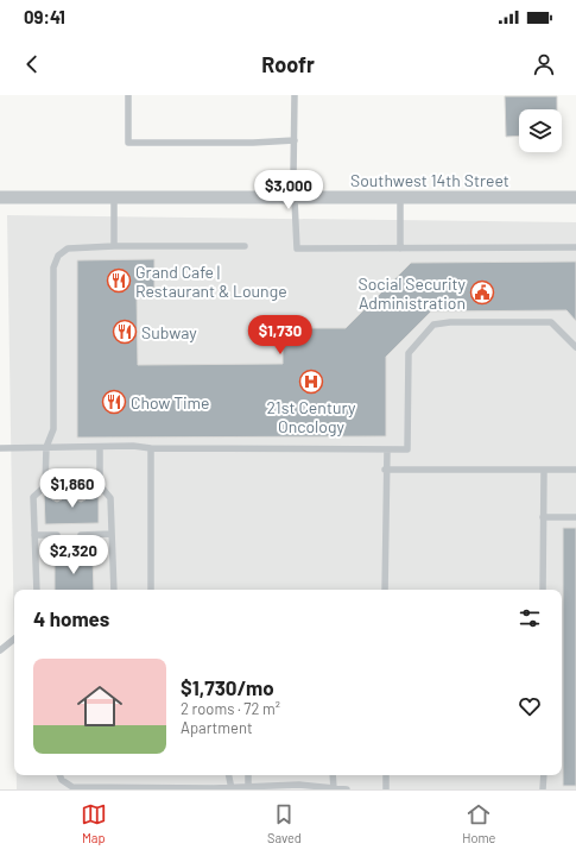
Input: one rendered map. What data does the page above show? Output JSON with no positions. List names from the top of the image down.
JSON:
{
  "streets": {
    "street": ["Southwest 14th Street"]
  },
  "places": {
    "restaurant": ["Grand Cafe | Restaurant & Lounge", "Subway", "Chow Time"],
    "public building": ["Social Security Administration"],
    "hospital": ["21st Century Oncology"]
  },
  "page": {
    "status": "09:41",
    "header": "Roofr",
    "price": [
      "$3,000",
      "$1,730",
      "$1,860",
      "$2,320"
    ],
    "heading": "4 homes",
    "list": [
      {
        "name": "$1,730/mo",
        "note": "2 rooms · 72 m² · Apartment"
      }
    ],
    "tabs": ["Map", "Saved", "Home"]
  }
}
